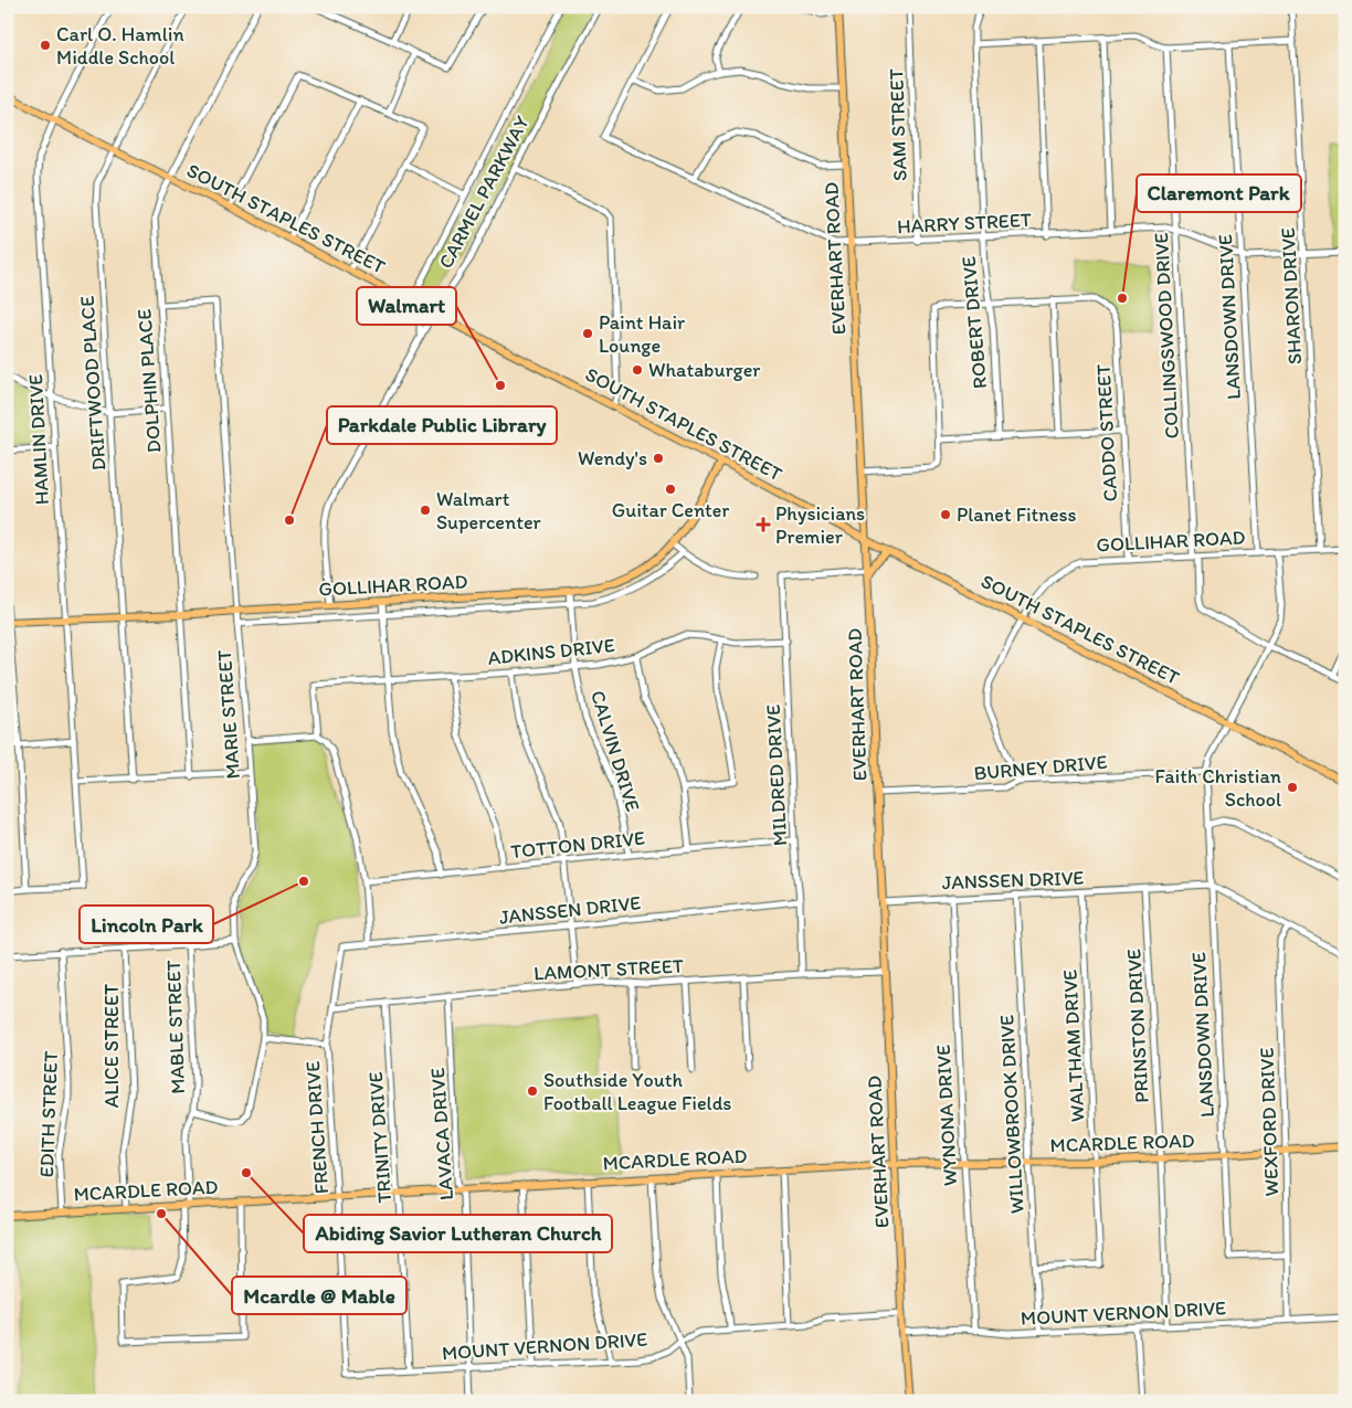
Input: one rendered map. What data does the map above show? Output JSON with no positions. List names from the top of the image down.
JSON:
{
  "streets": {
    "main road": [
      "SOUTH STAPLES STREET",
      "EVERHART ROAD",
      "GOLLIHAR ROAD",
      "MCARDLE ROAD"
    ],
    "street": [
      "SAM STREET",
      "CARMEL PARKWAY",
      "HARRY STREET",
      "SHARON DRIVE",
      "LANSDOWN DRIVE",
      "ROBERT DRIVE",
      "COLLINGSWOOD DRIVE",
      "DOLPHIN PLACE",
      "DRIFTWOOD PLACE",
      "CADDO STREET",
      "HAMLIN DRIVE",
      "ADKINS DRIVE",
      "MARIE STREET",
      "CALVIN DRIVE",
      "BURNEY DRIVE",
      "MILDRED DRIVE",
      "TOTTON DRIVE",
      "JANSSEN DRIVE",
      "LAMONT STREET",
      "PRINSTON DRIVE",
      "MABLE STREET",
      "ALICE STREET",
      "WALTHAM DRIVE",
      "EDITH STREET",
      "WILLOWBROOK DRIVE",
      "WYNONA DRIVE",
      "WEXFORD DRIVE",
      "FRENCH DRIVE",
      "LAVACA DRIVE",
      "TRINITY DRIVE",
      "MOUNT VERNON DRIVE"
    ]
  },
  "crossings": [
    ["SAM STREET", "HARRY STREET"],
    ["CARMEL PARKWAY", "SOUTH STAPLES STREET"],
    ["CARMEL PARKWAY", "GOLLIHAR ROAD"],
    ["SOUTH STAPLES STREET", "EVERHART ROAD"],
    ["SOUTH STAPLES STREET", "LANSDOWN DRIVE"],
    ["SOUTH STAPLES STREET", "DOLPHIN PLACE"],
    ["SOUTH STAPLES STREET", "DRIFTWOOD PLACE"],
    ["SOUTH STAPLES STREET", "HAMLIN DRIVE"],
    ["SOUTH STAPLES STREET", "GOLLIHAR ROAD"],
    ["HARRY STREET", "EVERHART ROAD"],
    ["HARRY STREET", "SHARON DRIVE"],
    ["HARRY STREET", "LANSDOWN DRIVE"],
    ["HARRY STREET", "ROBERT DRIVE"],
    ["HARRY STREET", "COLLINGSWOOD DRIVE"],
    ["EVERHART ROAD", "BURNEY DRIVE"],
    ["EVERHART ROAD", "MILDRED DRIVE"],
    ["EVERHART ROAD", "JANSSEN DRIVE"],
    ["EVERHART ROAD", "LAMONT STREET"],
    ["EVERHART ROAD", "MCARDLE ROAD"],
    ["EVERHART ROAD", "MOUNT VERNON DRIVE"],
    ["SHARON DRIVE", "GOLLIHAR ROAD"],
    ["LANSDOWN DRIVE", "COLLINGSWOOD DRIVE"],
    ["LANSDOWN DRIVE", "GOLLIHAR ROAD"],
    ["LANSDOWN DRIVE", "BURNEY DRIVE"],
    ["LANSDOWN DRIVE", "WEXFORD DRIVE"],
    ["LANSDOWN DRIVE", "MCARDLE ROAD"],
    ["COLLINGSWOOD DRIVE", "GOLLIHAR ROAD"],
    ["DOLPHIN PLACE", "GOLLIHAR ROAD"],
    ["DOLPHIN PLACE", "MARIE STREET"],
    ["DRIFTWOOD PLACE", "GOLLIHAR ROAD"],
    ["CADDO STREET", "GOLLIHAR ROAD"],
    ["HAMLIN DRIVE", "GOLLIHAR ROAD"],
    ["GOLLIHAR ROAD", "MARIE STREET"],
    ["GOLLIHAR ROAD", "CALVIN DRIVE"],
    ["GOLLIHAR ROAD", "BURNEY DRIVE"],
    ["ADKINS DRIVE", "CALVIN DRIVE"],
    ["ADKINS DRIVE", "MILDRED DRIVE"],
    ["MARIE STREET", "MABLE STREET"],
    ["CALVIN DRIVE", "TOTTON DRIVE"],
    ["MILDRED DRIVE", "TOTTON DRIVE"],
    ["MILDRED DRIVE", "JANSSEN DRIVE"],
    ["MILDRED DRIVE", "LAMONT STREET"],
    ["JANSSEN DRIVE", "PRINSTON DRIVE"],
    ["JANSSEN DRIVE", "WALTHAM DRIVE"],
    ["JANSSEN DRIVE", "WILLOWBROOK DRIVE"],
    ["JANSSEN DRIVE", "WYNONA DRIVE"],
    ["JANSSEN DRIVE", "FRENCH DRIVE"],
    ["LAMONT STREET", "FRENCH DRIVE"],
    ["LAMONT STREET", "LAVACA DRIVE"],
    ["LAMONT STREET", "TRINITY DRIVE"],
    ["PRINSTON DRIVE", "MCARDLE ROAD"],
    ["PRINSTON DRIVE", "MOUNT VERNON DRIVE"],
    ["MABLE STREET", "MCARDLE ROAD"],
    ["ALICE STREET", "MCARDLE ROAD"],
    ["WALTHAM DRIVE", "WILLOWBROOK DRIVE"],
    ["WALTHAM DRIVE", "MCARDLE ROAD"],
    ["EDITH STREET", "MCARDLE ROAD"],
    ["WILLOWBROOK DRIVE", "MCARDLE ROAD"],
    ["WILLOWBROOK DRIVE", "MOUNT VERNON DRIVE"],
    ["WYNONA DRIVE", "MCARDLE ROAD"],
    ["WYNONA DRIVE", "MOUNT VERNON DRIVE"],
    ["WEXFORD DRIVE", "MCARDLE ROAD"],
    ["WEXFORD DRIVE", "MOUNT VERNON DRIVE"],
    ["FRENCH DRIVE", "MCARDLE ROAD"],
    ["FRENCH DRIVE", "MOUNT VERNON DRIVE"],
    ["LAVACA DRIVE", "MCARDLE ROAD"],
    ["LAVACA DRIVE", "MOUNT VERNON DRIVE"],
    ["TRINITY DRIVE", "MCARDLE ROAD"],
    ["TRINITY DRIVE", "MOUNT VERNON DRIVE"]
  ],
  "places": {
    "other": [
      "Carl O. Hamlin Middle School",
      "Claremont Park",
      "Paint Hair Lounge",
      "Whataburger",
      "Walmart",
      "Wendy's",
      "Guitar Center",
      "Walmart Supercenter",
      "Planet Fitness",
      "Parkdale Public Library",
      "Faith Christian School",
      "Lincoln Park",
      "Southside Youth Football League Fields",
      "Abiding Savior Lutheran Church",
      "Mcardle @ Mable"
    ],
    "health": ["Physicians Premier"]
  }
}
